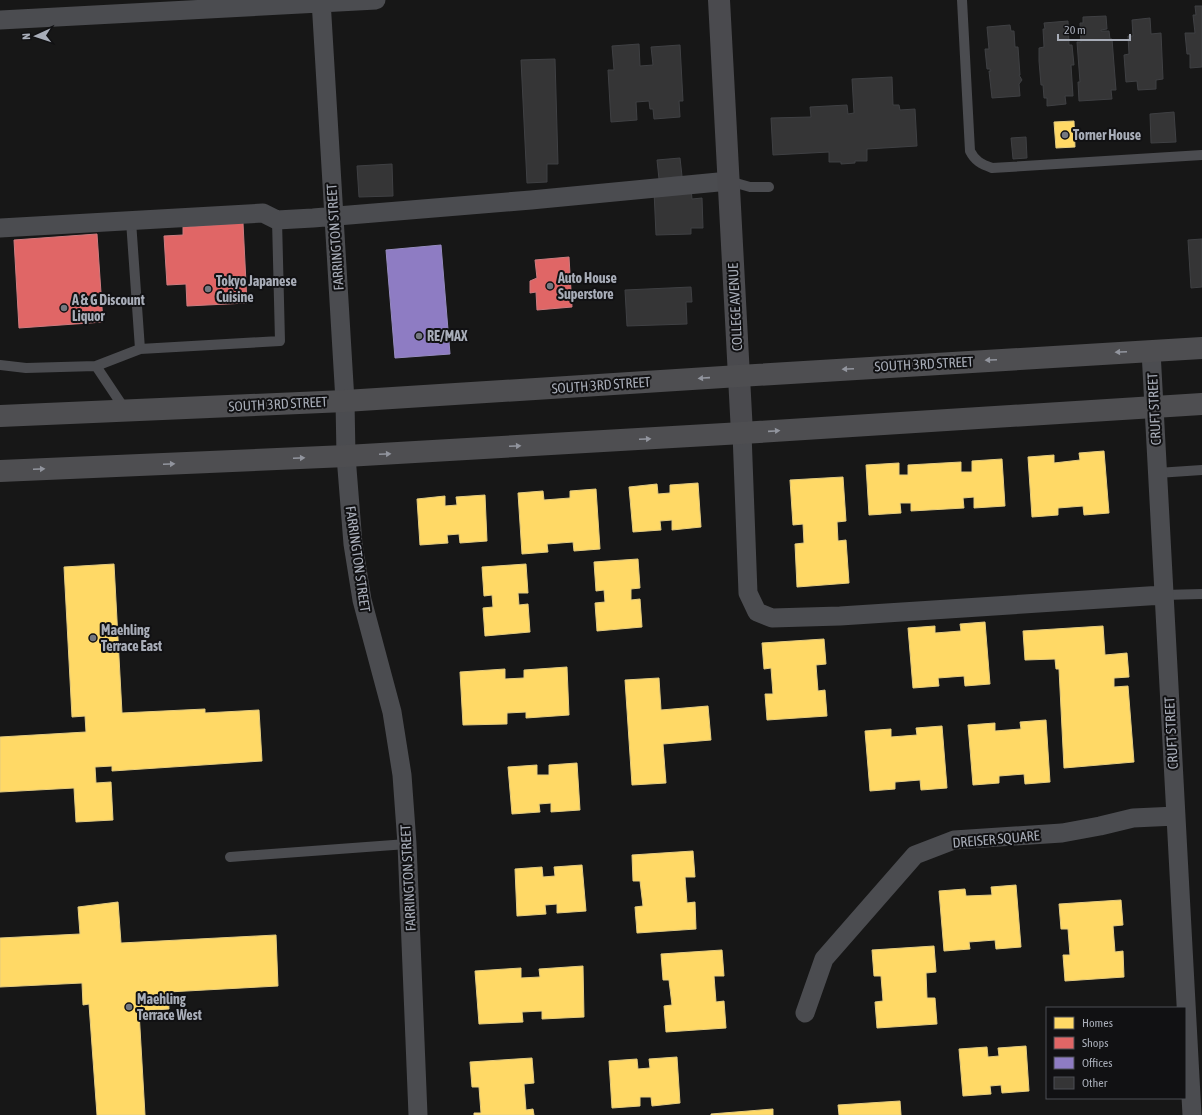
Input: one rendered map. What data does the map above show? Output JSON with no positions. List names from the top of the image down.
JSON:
{
  "streets": {
    "highway": ["SOUTH 3RD STREET"],
    "street": [
      "FARRINGTON STREET",
      "COLLEGE AVENUE",
      "CRUFT STREET",
      "DREISER SQUARE"
    ]
  },
  "crossings": [
    ["FARRINGTON STREET", "SOUTH 3RD STREET"],
    ["COLLEGE AVENUE", "SOUTH 3RD STREET"],
    ["COLLEGE AVENUE", "CRUFT STREET"],
    ["SOUTH 3RD STREET", "CRUFT STREET"],
    ["CRUFT STREET", "DREISER SQUARE"]
  ],
  "places": [
    "Torner House",
    "Auto House Superstore",
    "Tokyo Japanese Cuisine",
    "A & G Discount Liquor",
    "RE/MAX",
    "Maehling Terrace East",
    "Maehling Terrace West"
  ],
  "legend": [
    "Homes",
    "Shops",
    "Offices",
    "Other"
  ],
  "scale_bar": "20 m",
  "north": "left"
}
